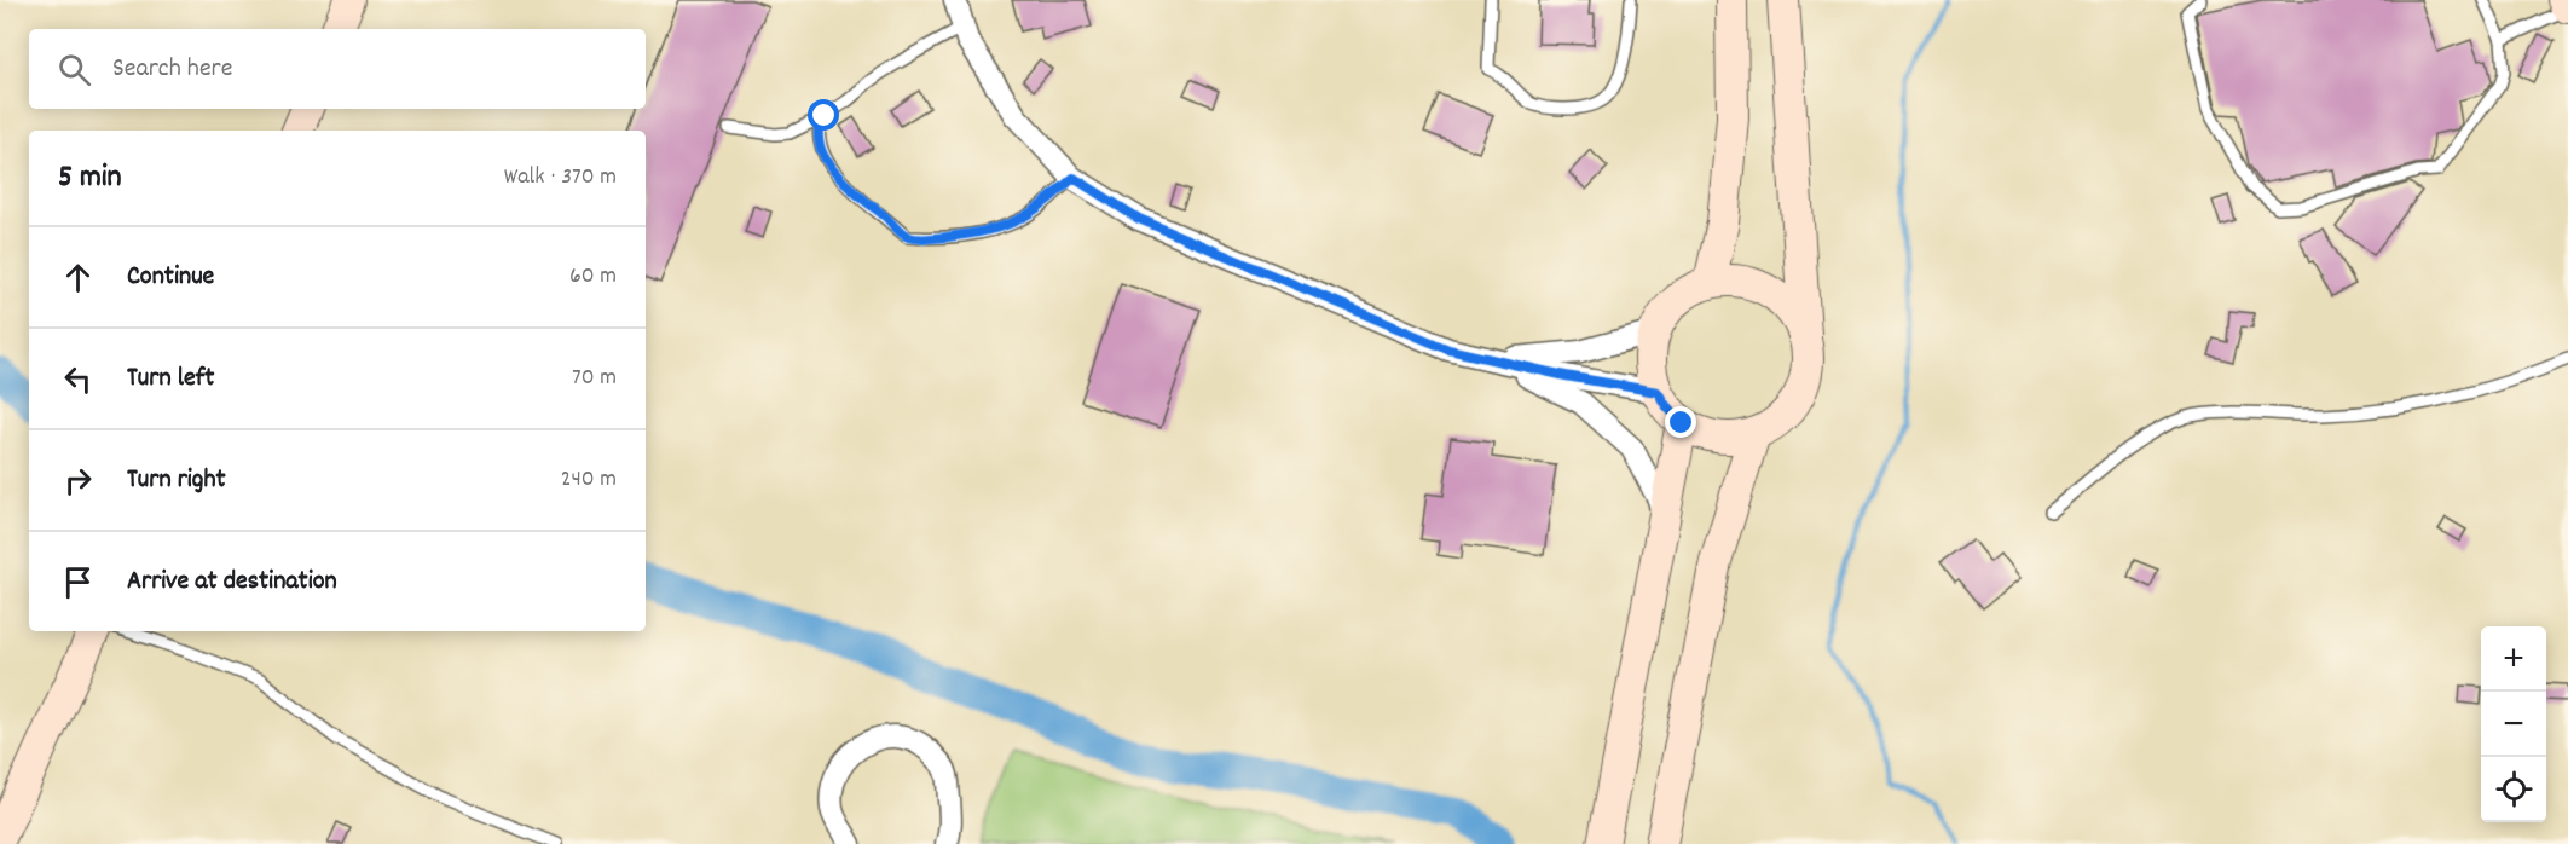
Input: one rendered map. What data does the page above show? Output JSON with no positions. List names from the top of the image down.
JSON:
{
  "page": {
    "search": "Search here",
    "heading": ["5 min", "Walk · 370 m"],
    "list": [
      ["Continue", "60 m"],
      ["Turn left", "70 m"],
      ["Turn right", "240 m"],
      "Arrive at destination"
    ],
    "map_buttons": ["+", "−"]
  }
}
